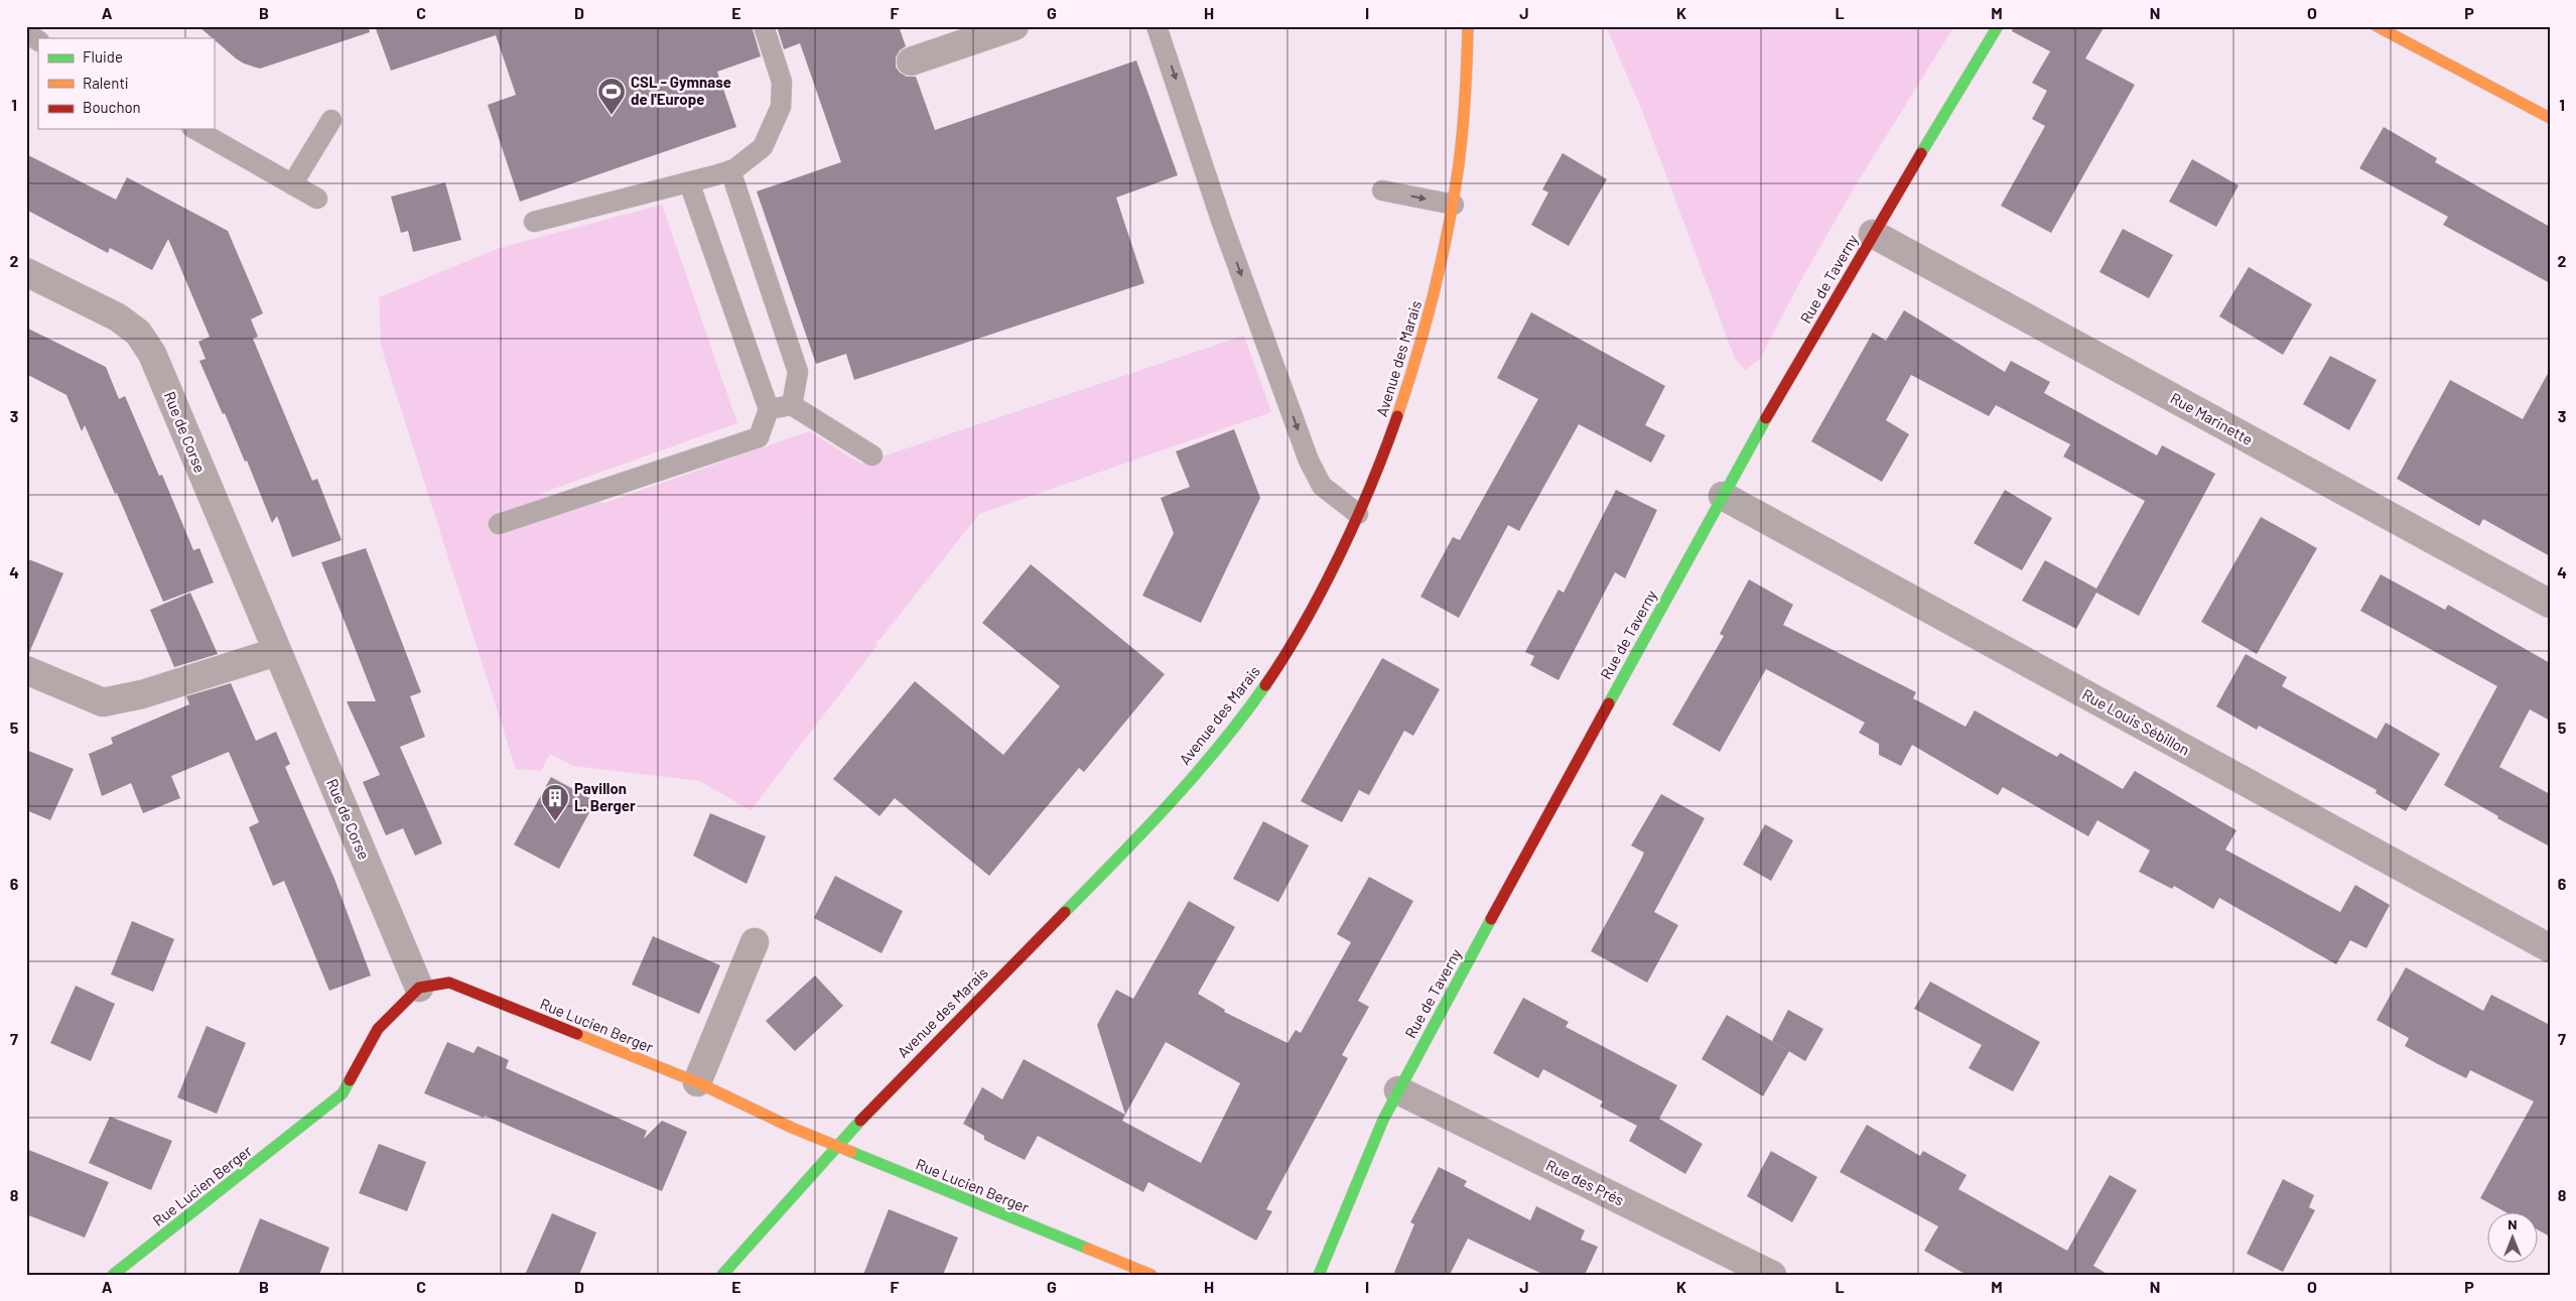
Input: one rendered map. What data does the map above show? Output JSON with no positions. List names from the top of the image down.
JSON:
{
  "streets": {
    "street": [
      "Rue de Taverny",
      "Avenue des Marais",
      "Rue Marinette",
      "Rue de Corse",
      "Rue Louis Sébillon",
      "Rue Lucien Berger",
      "Rue des Prés"
    ]
  },
  "crossings": [
    ["Rue de Taverny", "Rue Marinette"],
    ["Rue de Taverny", "Rue Louis Sébillon"],
    ["Rue de Taverny", "Rue des Prés"],
    ["Avenue des Marais", "Rue Lucien Berger"],
    ["Rue de Corse", "Rue Lucien Berger"]
  ],
  "places": {
    "sports": ["CSL - Gymnase de l'Europe"],
    "building": ["Pavillon L. Berger"]
  },
  "legend": ["Fluide", "Ralenti", "Bouchon"],
  "north": "top",
  "grid": {
    "columns": [
      "A",
      "B",
      "C",
      "D",
      "E",
      "F",
      "G",
      "H",
      "I",
      "J",
      "K",
      "L",
      "M",
      "N",
      "O",
      "P"
    ],
    "rows": [
      "1",
      "2",
      "3",
      "4",
      "5",
      "6",
      "7",
      "8"
    ]
  }
}
